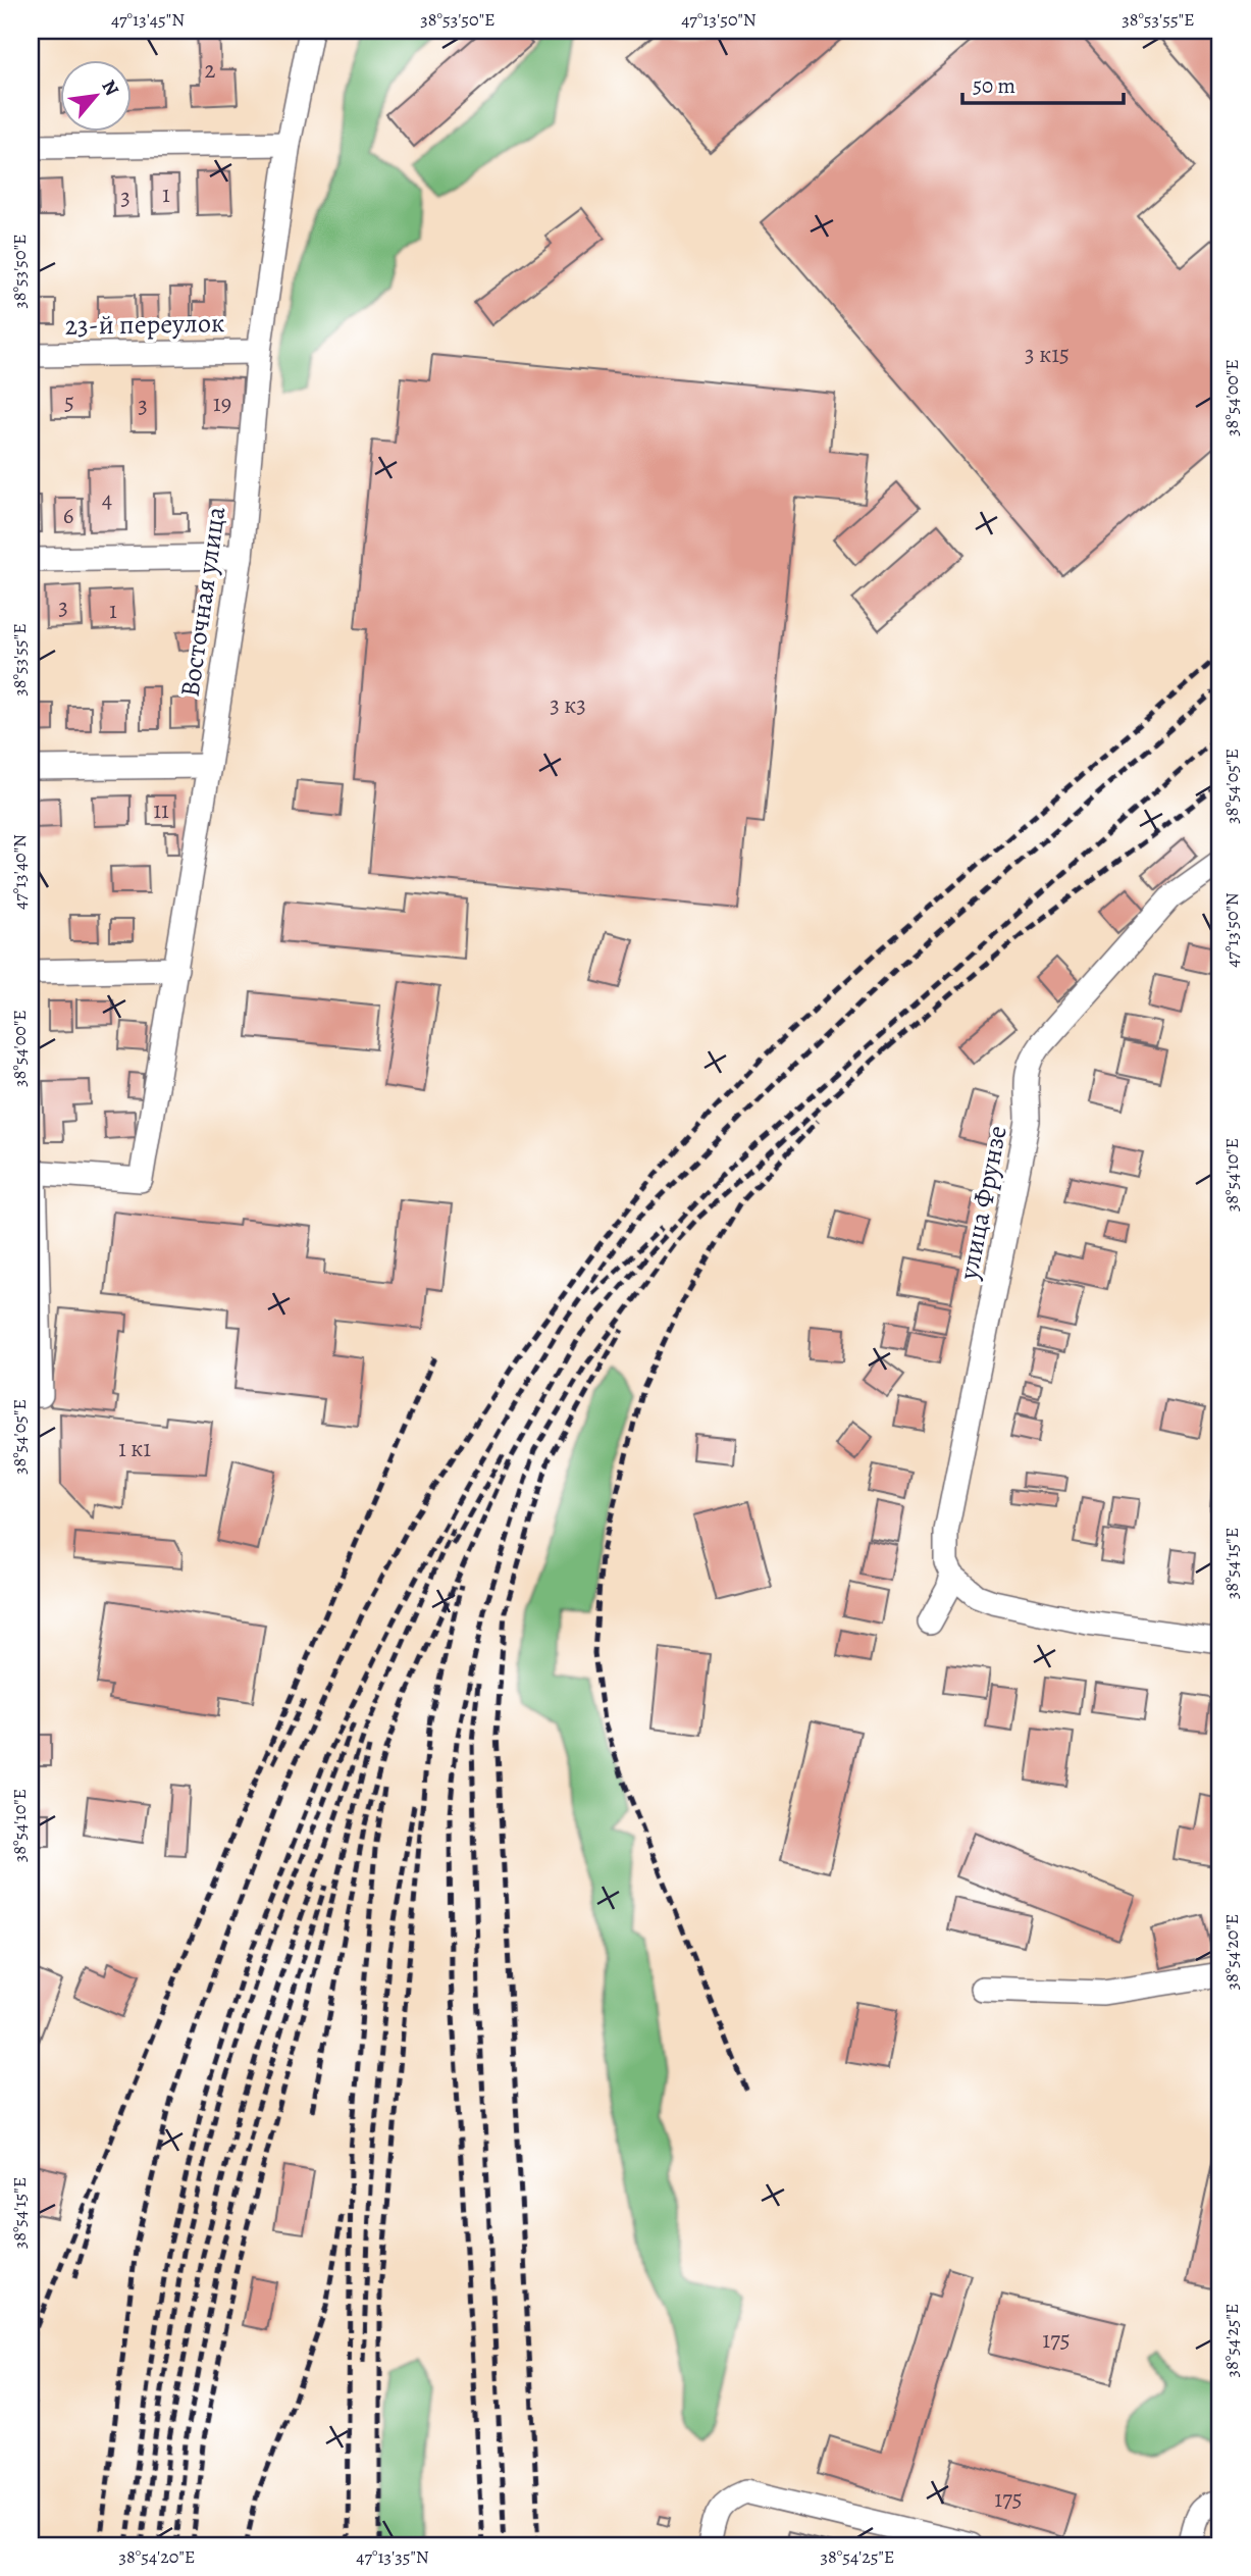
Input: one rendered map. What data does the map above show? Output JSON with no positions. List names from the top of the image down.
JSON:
{
  "streets": {
    "street": ["23-й переулок", "Восточная улица", "улица Фрунзе"]
  },
  "crossings": [
    ["23-й переулок", "Восточная улица"]
  ],
  "house_numbers": [
    "2",
    "1",
    "3",
    "3 к15",
    "5",
    "19",
    "3",
    "4",
    "6",
    "3",
    "1",
    "3 к3",
    "11",
    "1 к1",
    "175",
    "175"
  ],
  "scale_bar": "50 m",
  "north": "top right",
  "coordinates": [
    "47°13'45\"N",
    "38°53'50\"E",
    "47°13'50\"N",
    "38°53'55\"E",
    "38°54'00\"E",
    "38°54'05\"E",
    "47°13'40\"N",
    "38°54'10\"E",
    "38°54'15\"E",
    "38°54'20\"E",
    "38°54'25\"E",
    "47°13'35\"N"
  ]
}
